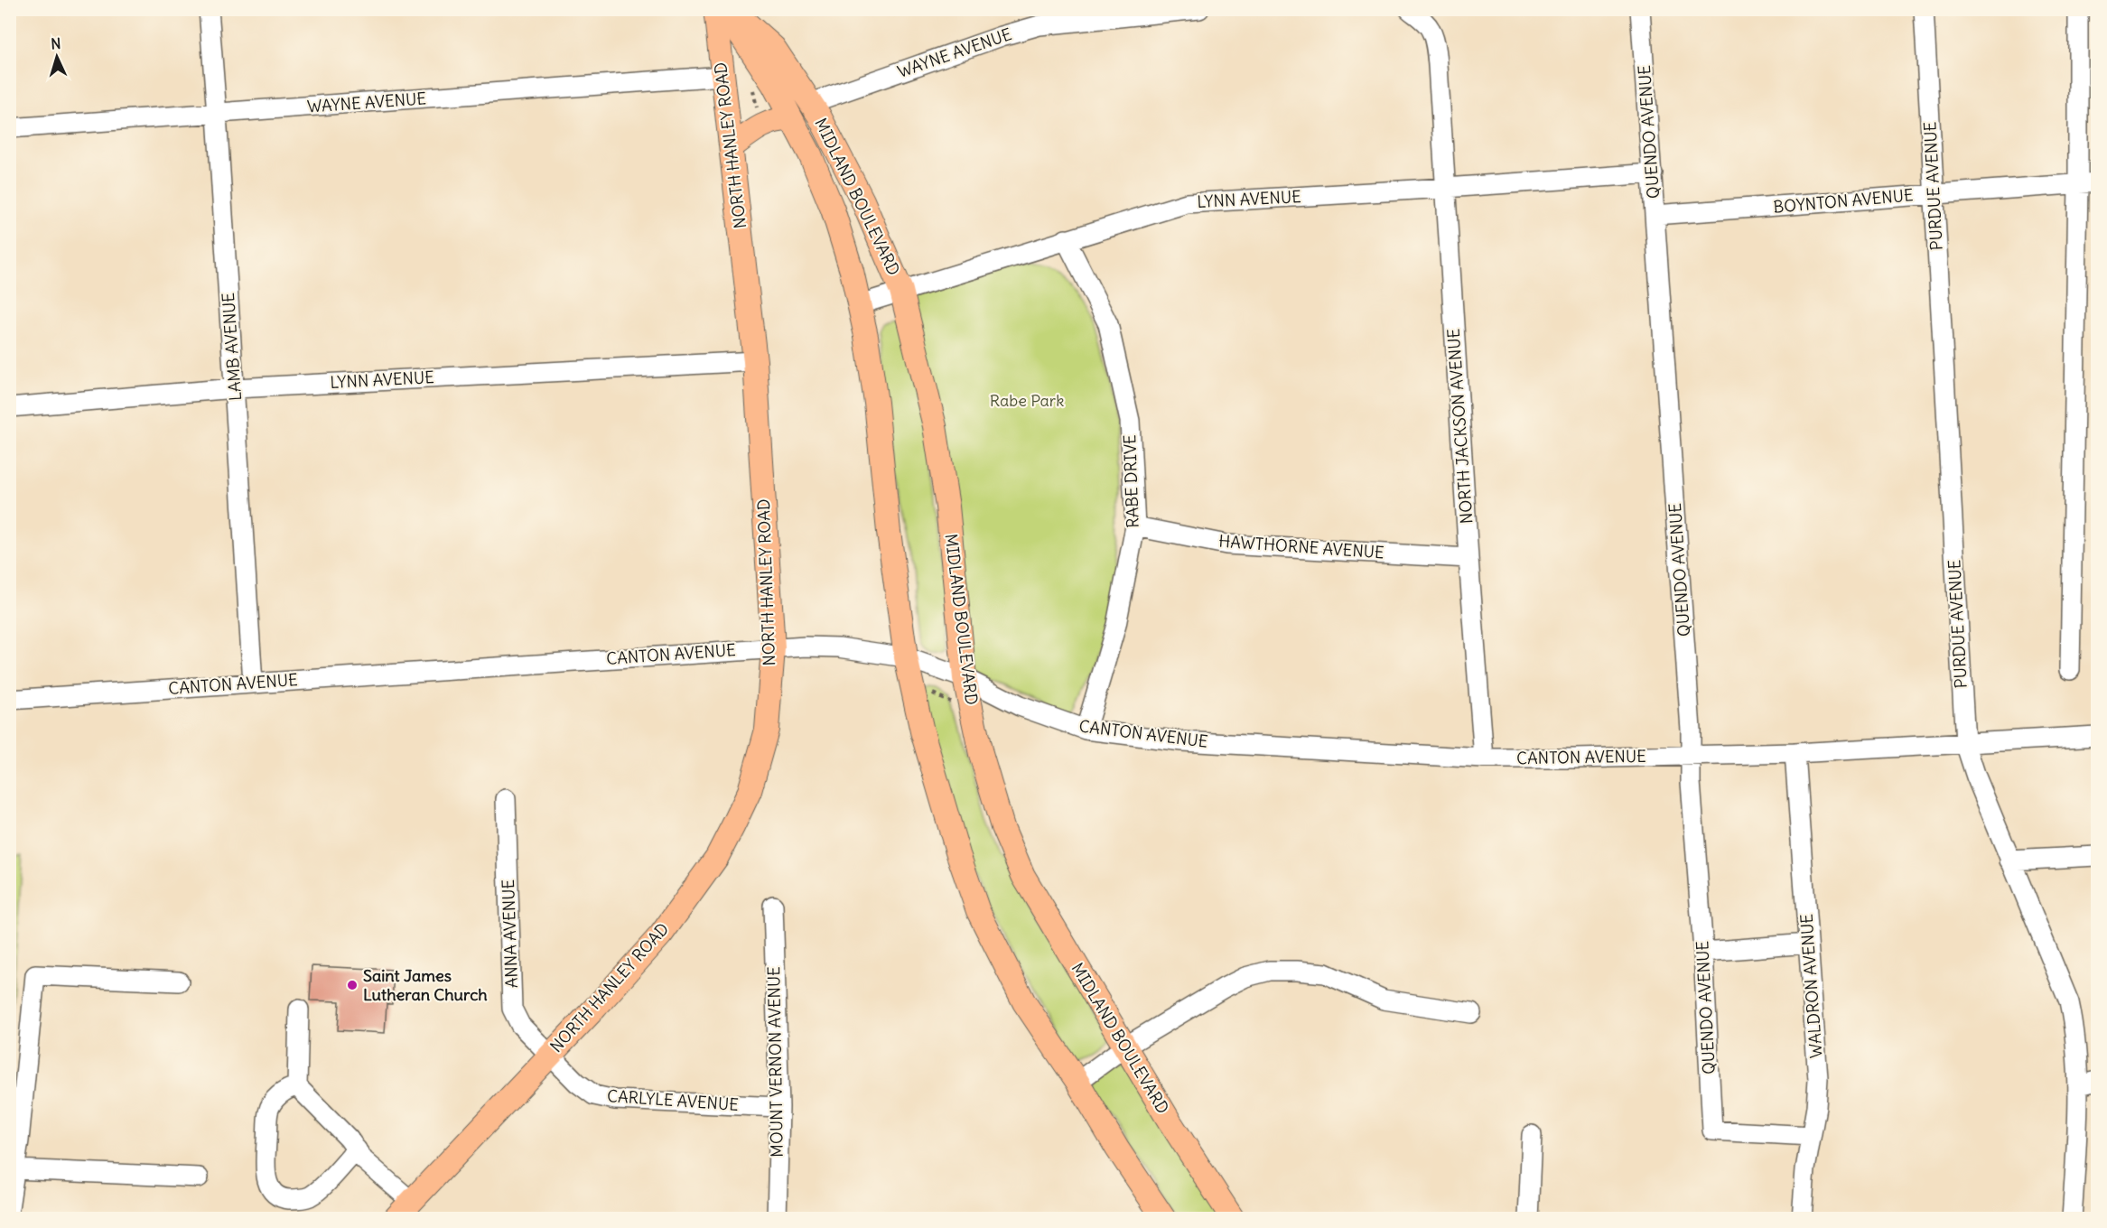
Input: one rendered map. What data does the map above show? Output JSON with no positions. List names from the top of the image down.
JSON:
{
  "streets": {
    "main road": ["NORTH HANLEY ROAD", "MIDLAND BOULEVARD"],
    "street": [
      "WAYNE AVENUE",
      "QUENDO AVENUE",
      "PURDUE AVENUE",
      "LYNN AVENUE",
      "BOYNTON AVENUE",
      "LAMB AVENUE",
      "NORTH JACKSON AVENUE",
      "RABE DRIVE",
      "HAWTHORNE AVENUE",
      "CANTON AVENUE",
      "ANNA AVENUE",
      "WALDRON AVENUE",
      "MOUNT VERNON AVENUE",
      "CARLYLE AVENUE"
    ]
  },
  "crossings": [
    ["WAYNE AVENUE", "NORTH HANLEY ROAD"],
    ["WAYNE AVENUE", "MIDLAND BOULEVARD"],
    ["WAYNE AVENUE", "LAMB AVENUE"],
    ["QUENDO AVENUE", "LYNN AVENUE"],
    ["QUENDO AVENUE", "BOYNTON AVENUE"],
    ["QUENDO AVENUE", "CANTON AVENUE"],
    ["QUENDO AVENUE", "WALDRON AVENUE"],
    ["NORTH HANLEY ROAD", "LYNN AVENUE"],
    ["NORTH HANLEY ROAD", "CANTON AVENUE"],
    ["NORTH HANLEY ROAD", "ANNA AVENUE"],
    ["NORTH HANLEY ROAD", "CARLYLE AVENUE"],
    ["PURDUE AVENUE", "BOYNTON AVENUE"],
    ["PURDUE AVENUE", "CANTON AVENUE"],
    ["MIDLAND BOULEVARD", "LYNN AVENUE"],
    ["MIDLAND BOULEVARD", "CANTON AVENUE"],
    ["LYNN AVENUE", "LAMB AVENUE"],
    ["LYNN AVENUE", "NORTH JACKSON AVENUE"],
    ["LYNN AVENUE", "RABE DRIVE"],
    ["LAMB AVENUE", "CANTON AVENUE"],
    ["NORTH JACKSON AVENUE", "HAWTHORNE AVENUE"],
    ["NORTH JACKSON AVENUE", "CANTON AVENUE"],
    ["RABE DRIVE", "HAWTHORNE AVENUE"],
    ["RABE DRIVE", "CANTON AVENUE"],
    ["CANTON AVENUE", "WALDRON AVENUE"],
    ["ANNA AVENUE", "CARLYLE AVENUE"],
    ["MOUNT VERNON AVENUE", "CARLYLE AVENUE"]
  ],
  "parks": ["Rabe Park"],
  "places": ["Saint James Lutheran Church"],
  "north": "top"
}
